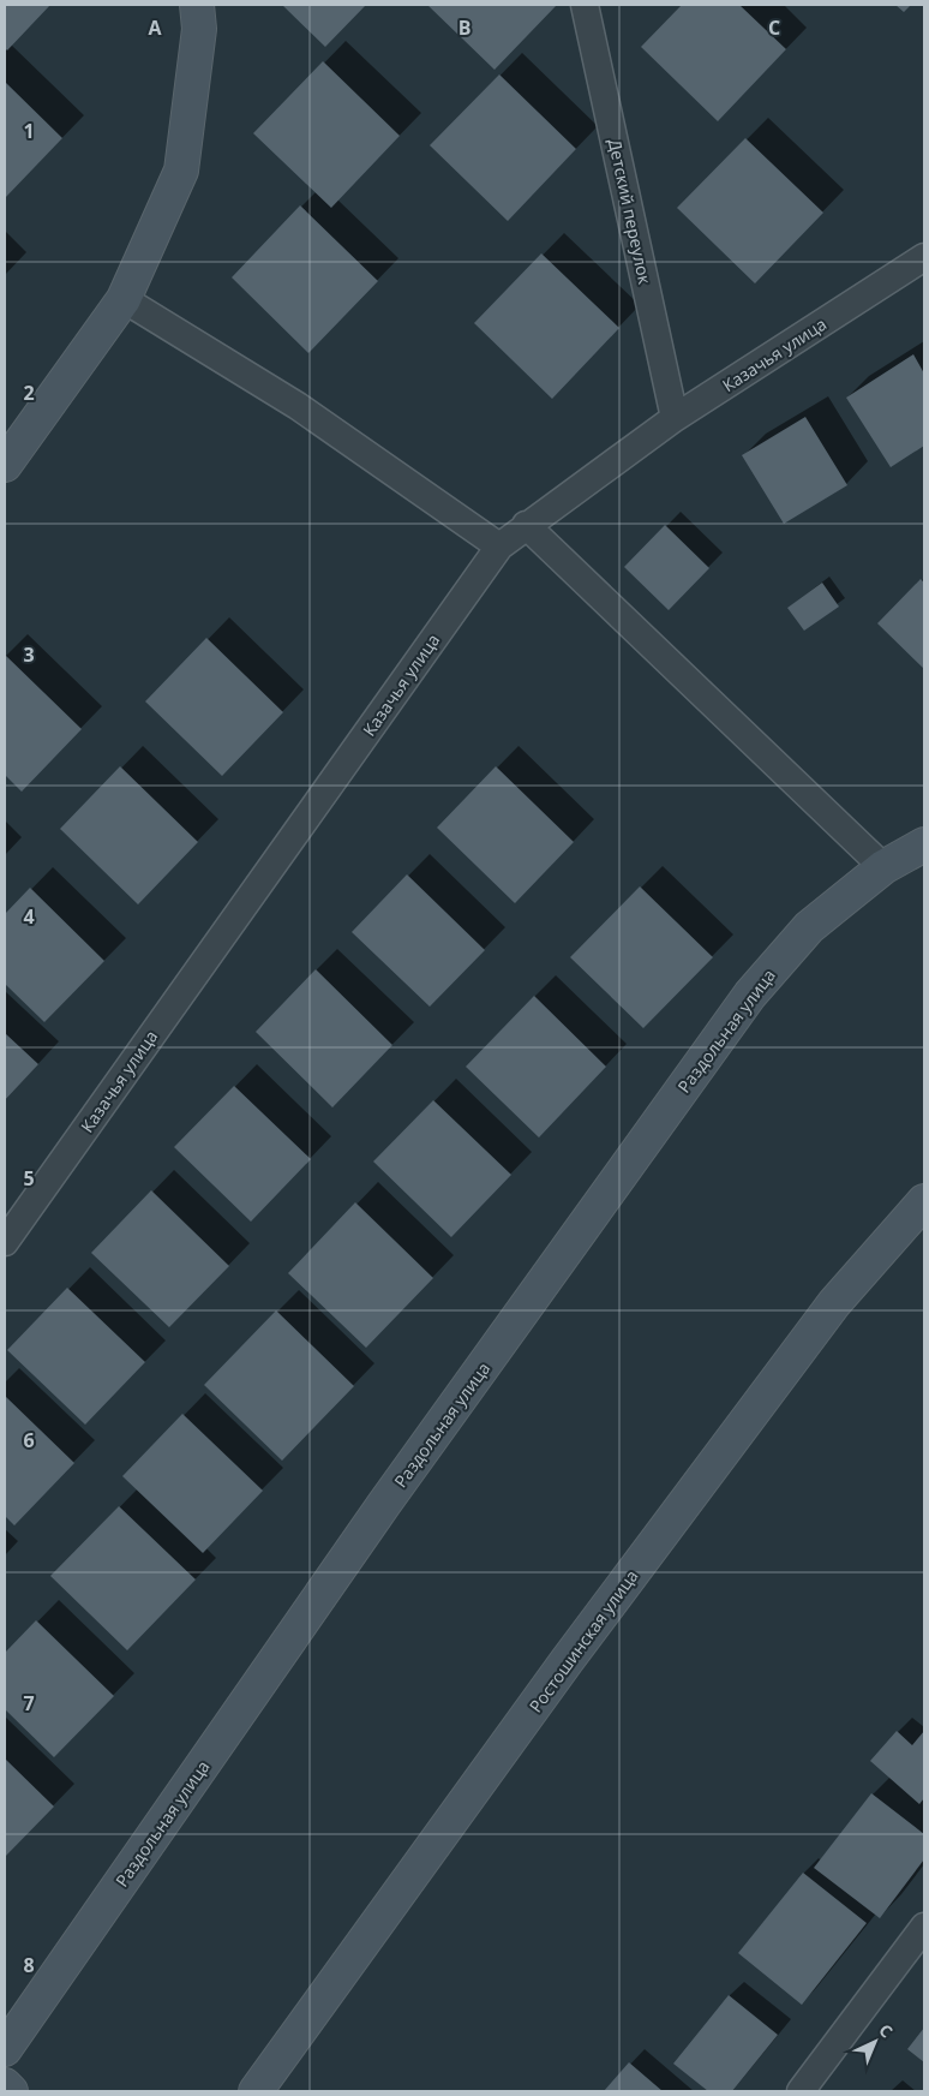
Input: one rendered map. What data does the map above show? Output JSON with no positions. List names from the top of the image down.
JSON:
{
  "streets": {
    "main road": ["Раздольная улица", "Ростошинская улица"],
    "street": ["Детский переулок", "Казачья улица"]
  },
  "crossings": [
    ["Детский переулок", "Казачья улица"]
  ],
  "north": "top right",
  "grid": {
    "columns": ["A", "B", "C"],
    "rows": [
      "1",
      "2",
      "3",
      "4",
      "5",
      "6",
      "7",
      "8"
    ]
  }
}
